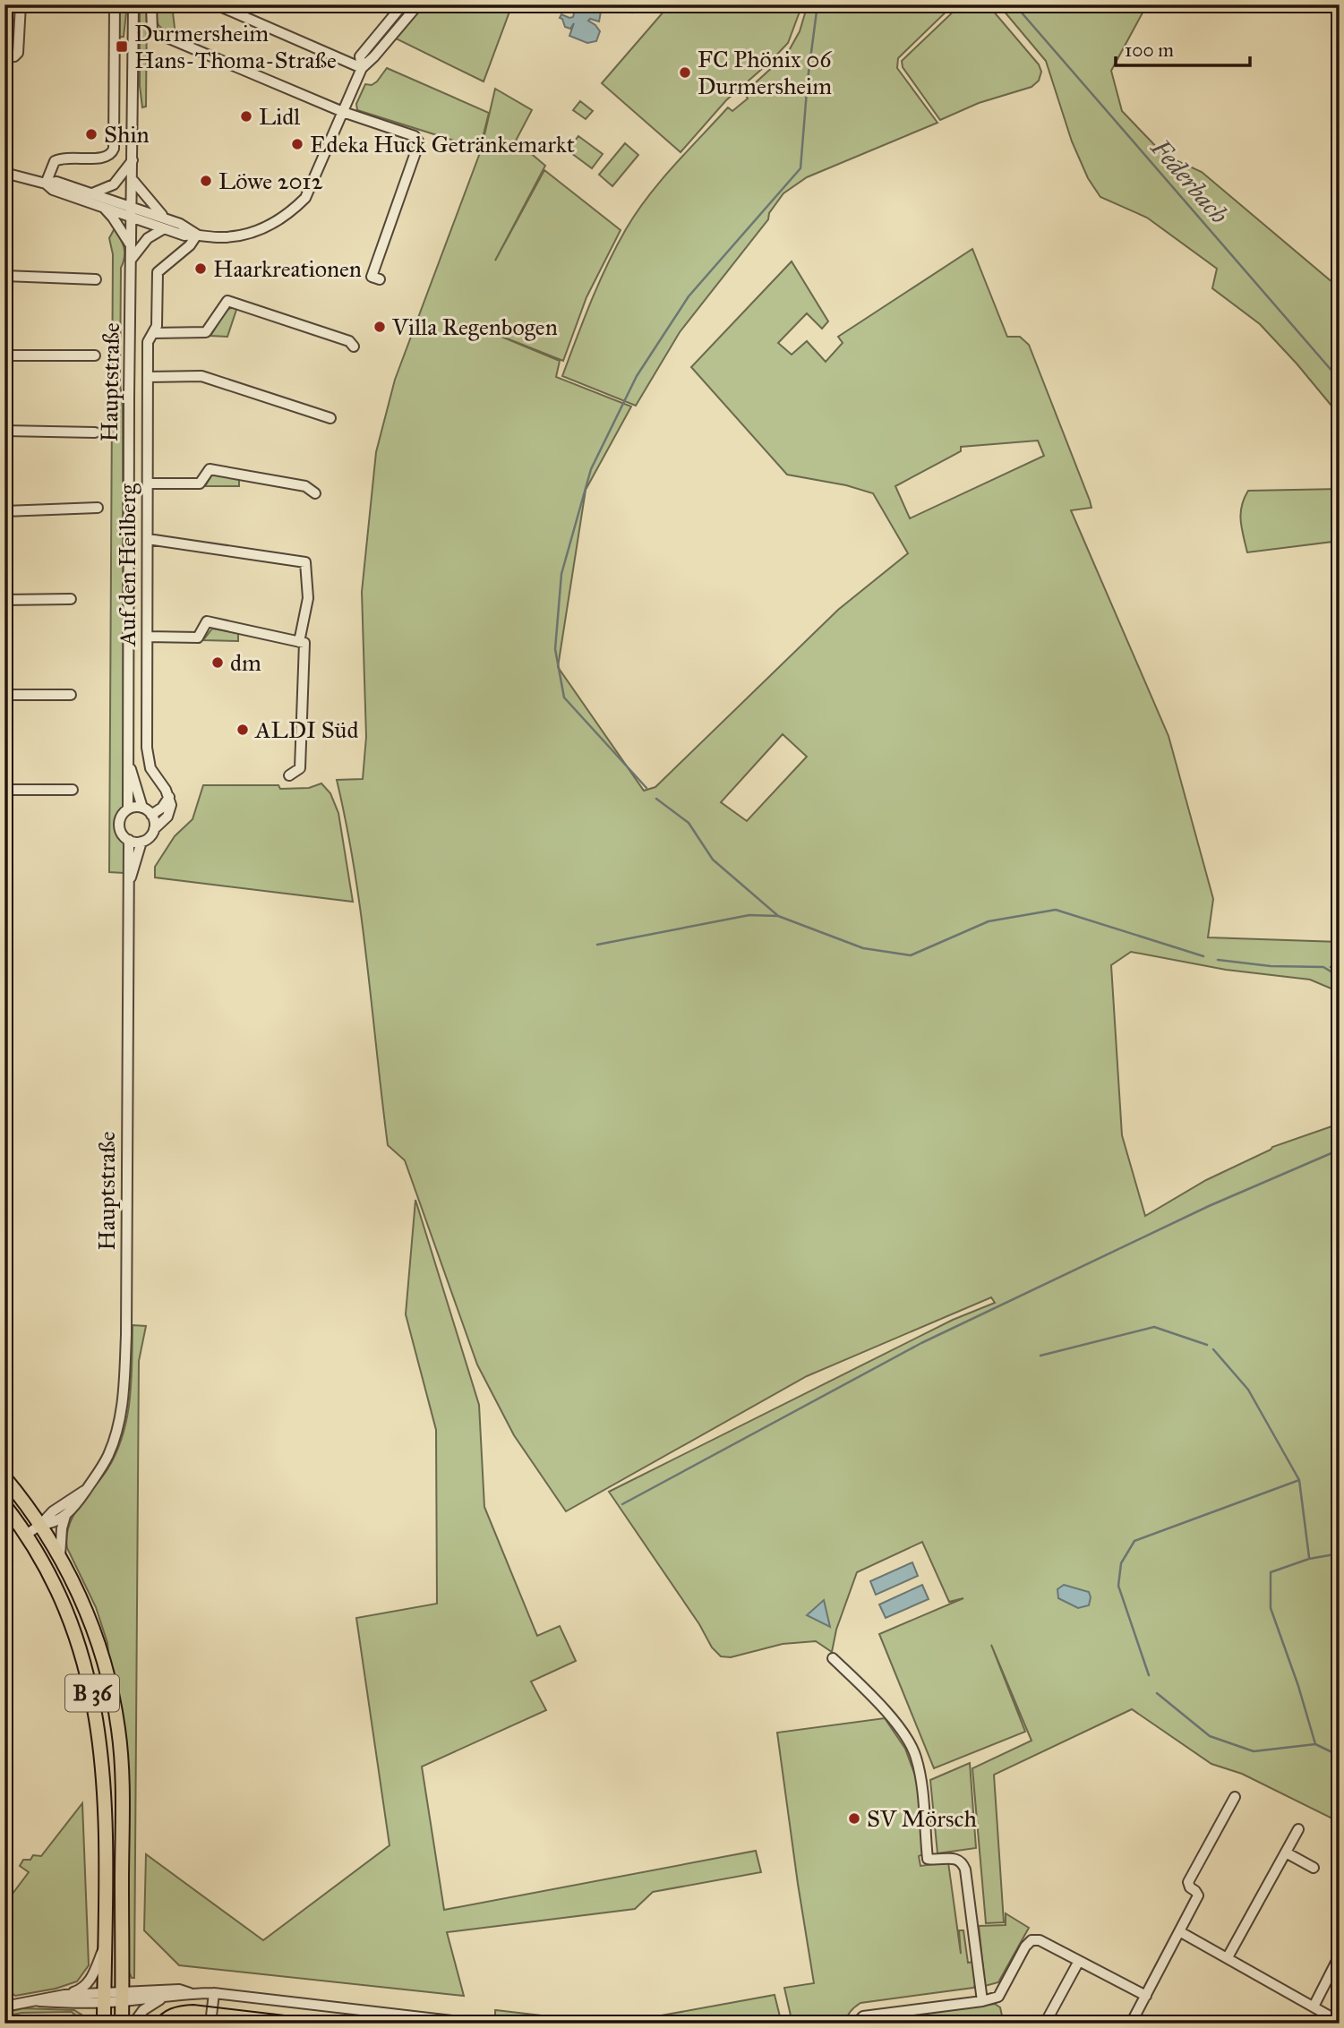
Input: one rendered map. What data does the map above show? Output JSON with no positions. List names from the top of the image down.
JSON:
{
  "streets": {
    "main road": ["B 36"],
    "street": ["Hauptstraße", "Auf den Heilberg"]
  },
  "crossings": [
    ["Hauptstraße", "B 36"]
  ],
  "water": ["Federbach"],
  "places": {
    "transit": ["Durmersheim Hans-Thoma-Straße"],
    "other": [
      "FC Phönix 06 Durmersheim",
      "Lidl",
      "Shin",
      "Edeka Huck Getränkemarkt",
      "Löwe 2012",
      "Haarkreationen",
      "Villa Regenbogen",
      "dm",
      "ALDI Süd",
      "SV Mörsch"
    ]
  },
  "scale_bar": "100 m"
}
